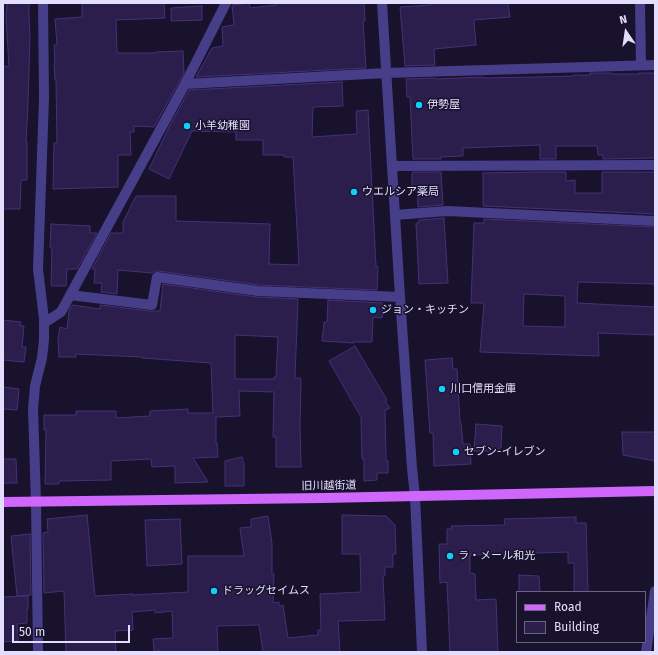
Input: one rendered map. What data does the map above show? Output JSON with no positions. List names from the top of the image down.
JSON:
{
  "streets": {
    "main road": ["旧川越街道"]
  },
  "places": [
    "伊勢屋",
    "小羊幼稚園",
    "ウエルシア薬局",
    "ジョン・キッチン",
    "川口信用金庫",
    "セブン-イレブン",
    "ラ・メール和光",
    "ドラッグセイムス"
  ],
  "legend": ["Road", "Building"],
  "scale_bar": "50 m",
  "north": "top"
}
